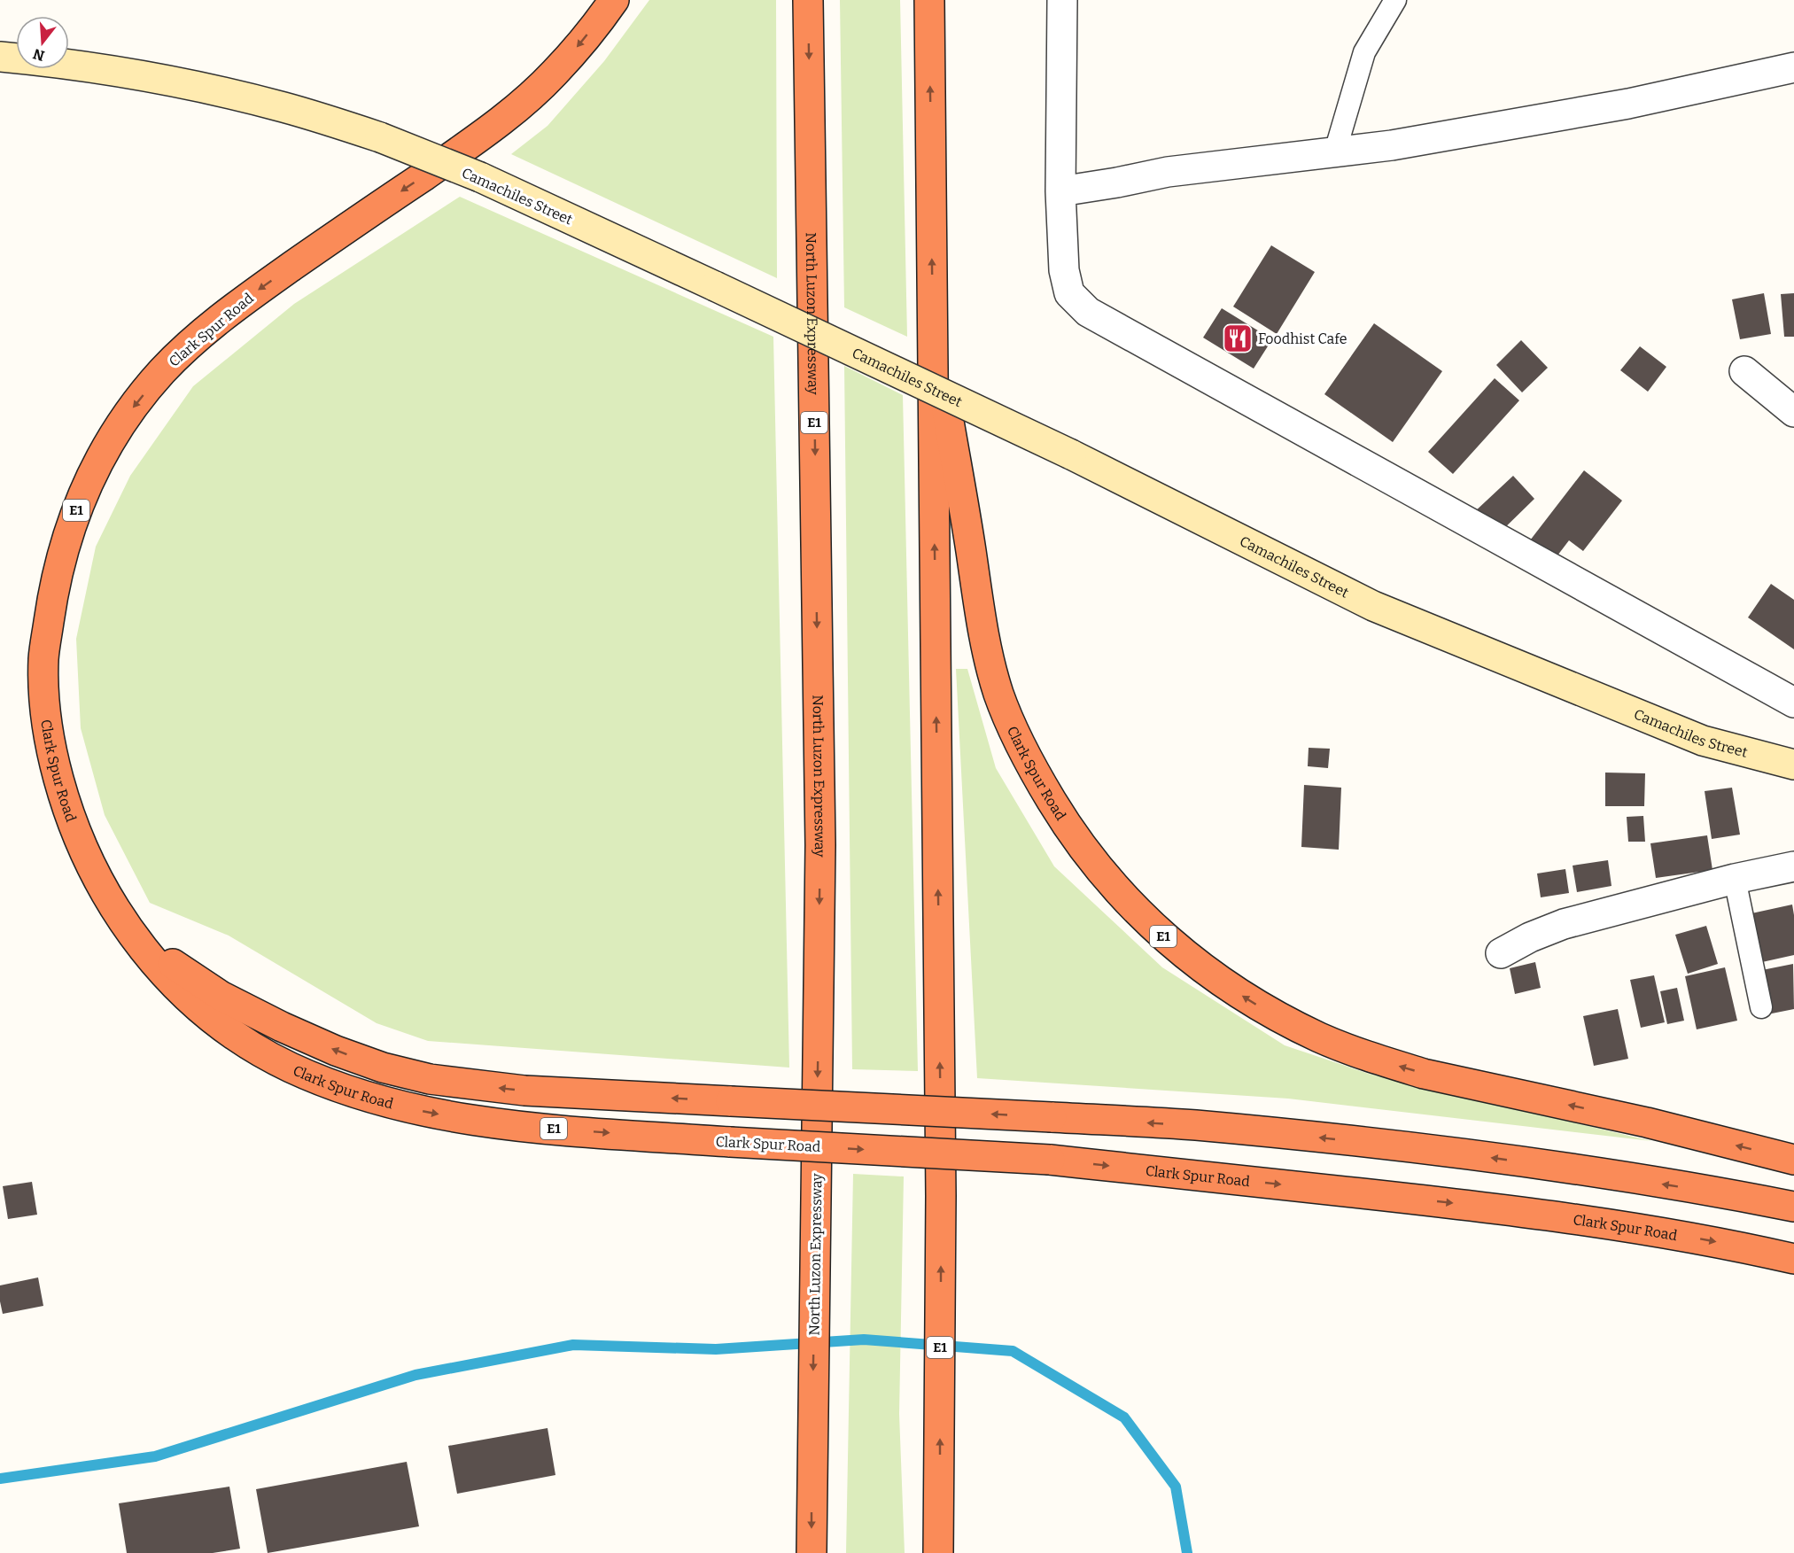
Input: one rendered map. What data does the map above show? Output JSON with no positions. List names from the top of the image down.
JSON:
{
  "streets": {
    "highway": ["North Luzon Expressway", "Clark Spur Road", "E1"],
    "street": ["Camachiles Street"]
  },
  "crossings": [
    ["Clark Spur Road", "E1"]
  ],
  "places": {
    "restaurant": ["Foodhist Cafe"]
  },
  "north": "bottom"
}
